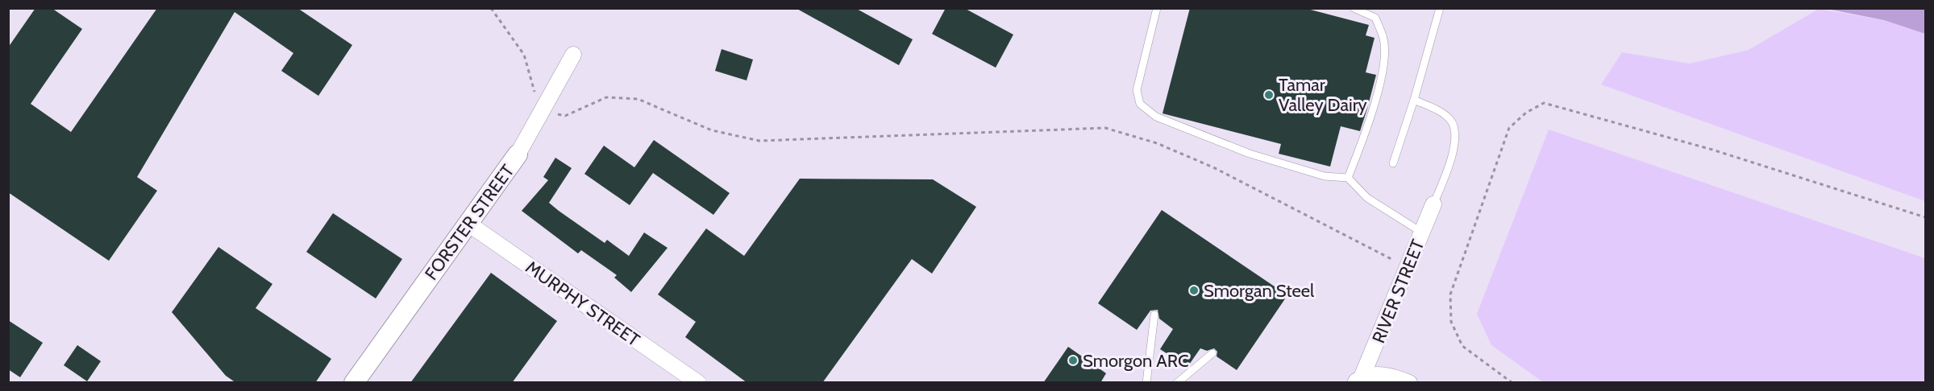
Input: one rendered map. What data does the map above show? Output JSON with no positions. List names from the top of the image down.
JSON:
{
  "streets": {
    "street": ["FORSTER STREET", "RIVER STREET", "MURPHY STREET"]
  },
  "crossings": [
    ["FORSTER STREET", "MURPHY STREET"]
  ],
  "places": ["Tamar Valley Dairy", "Smorgan Steel", "Smorgon ARC"]
}
